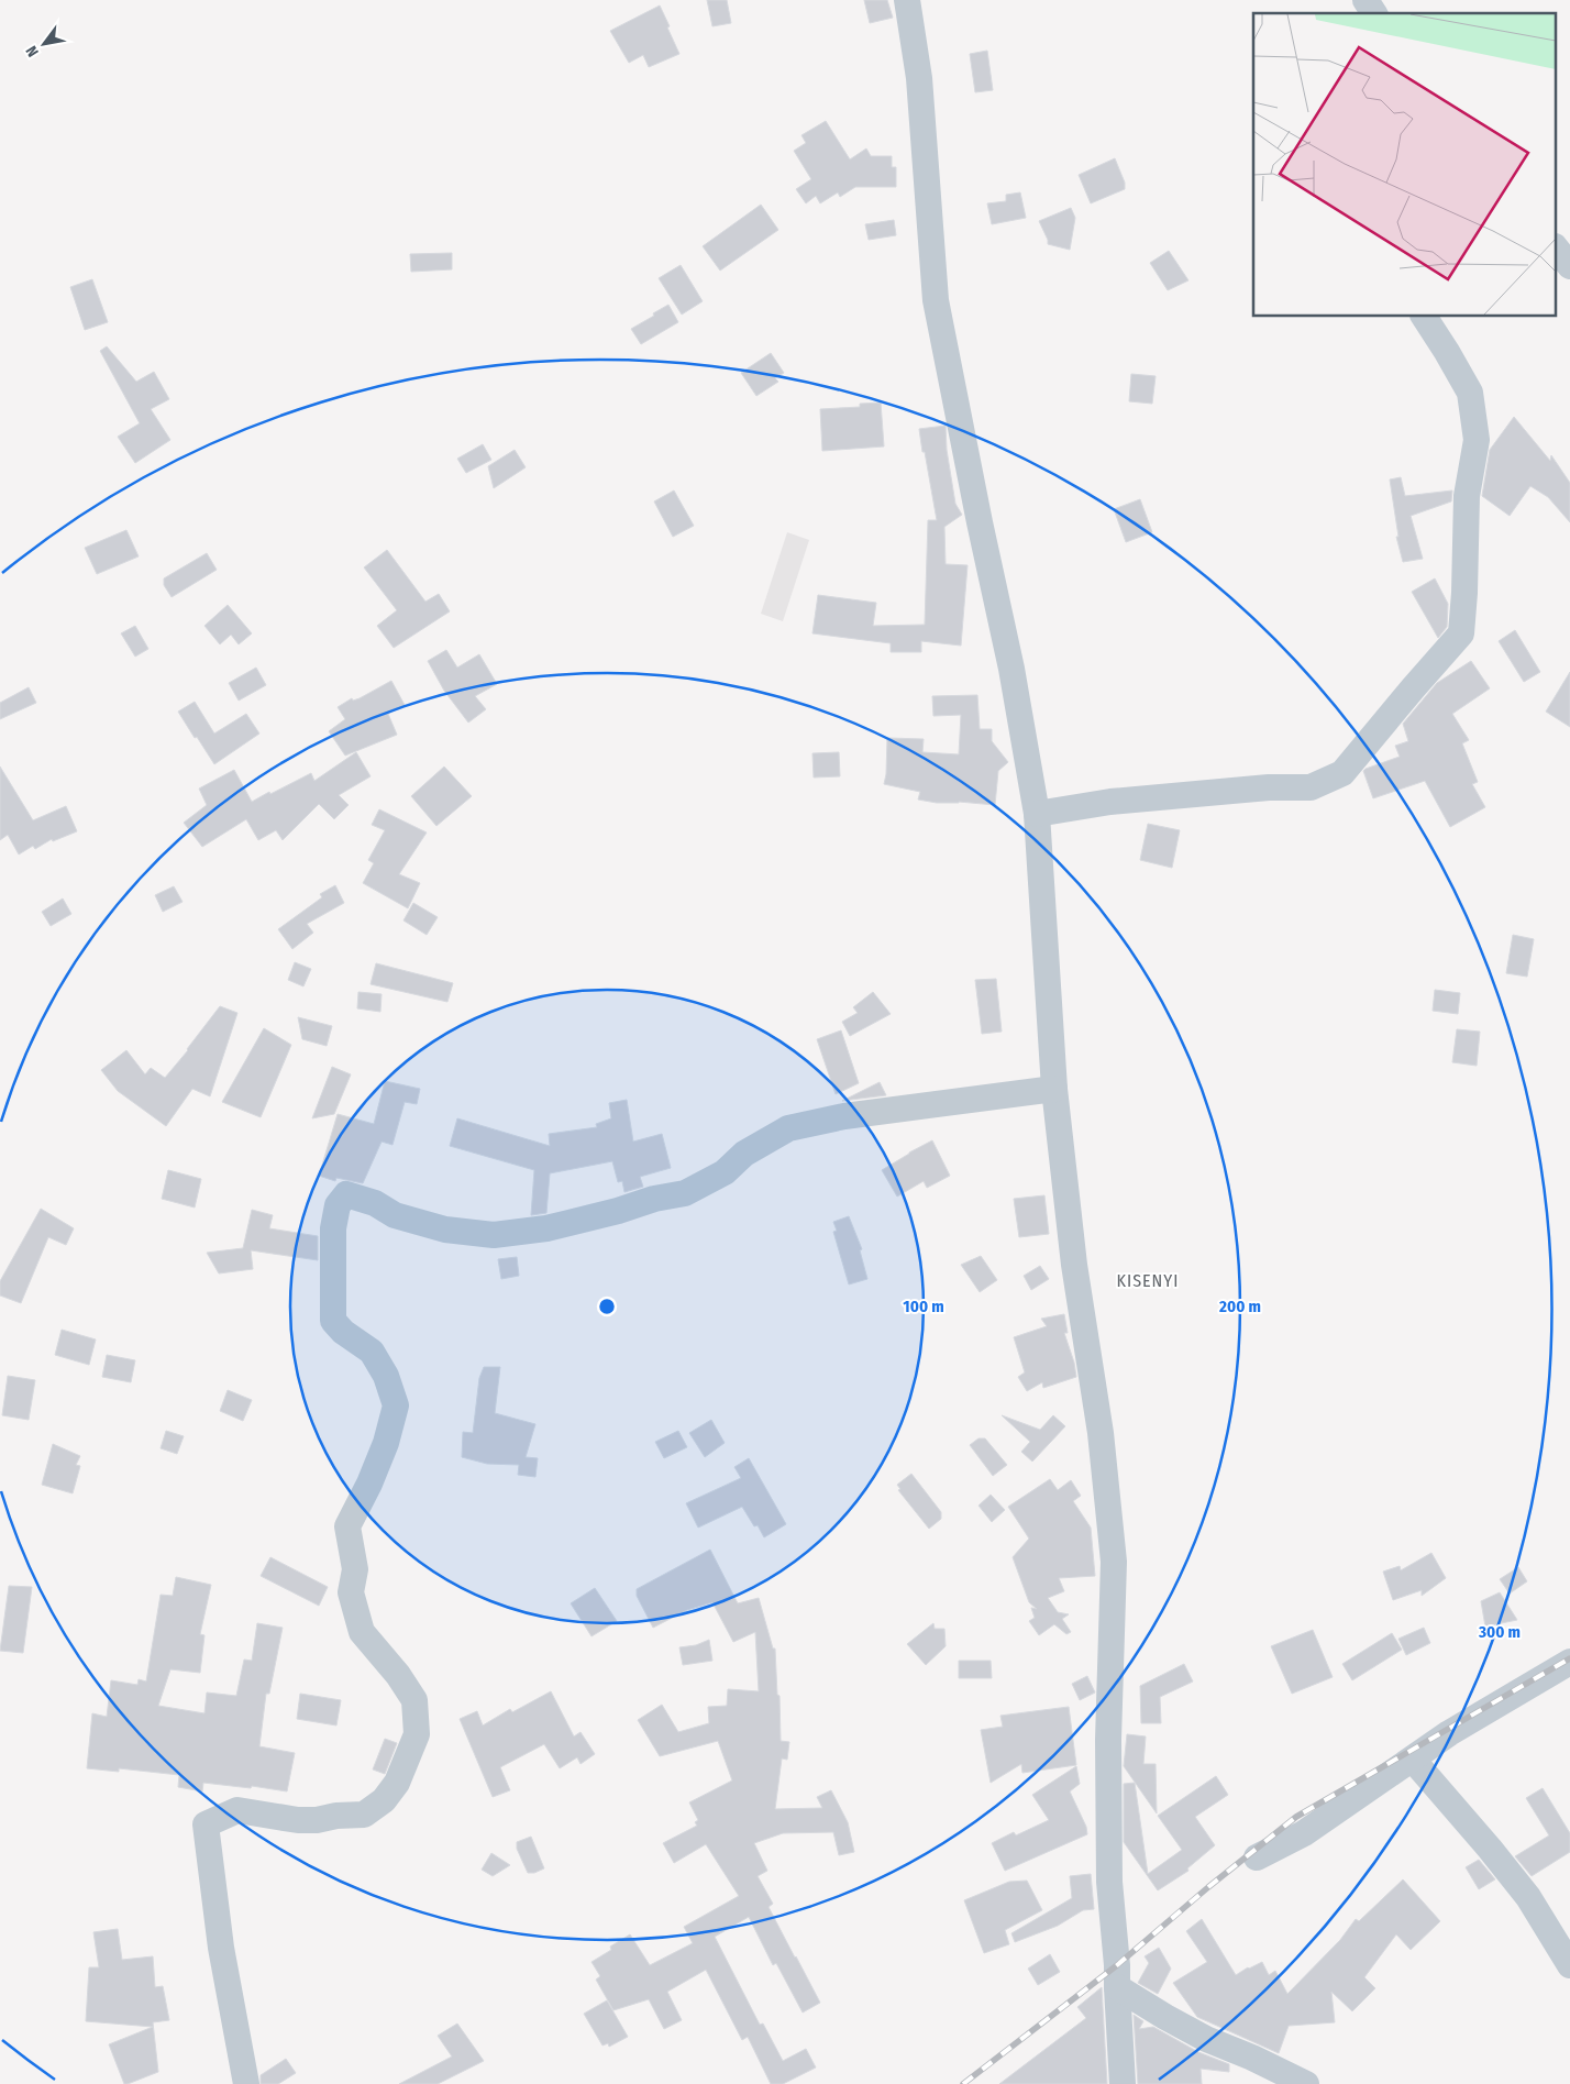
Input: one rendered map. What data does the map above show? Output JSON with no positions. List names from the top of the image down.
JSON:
{
  "districts": ["KISENYI"],
  "north": "bottom left",
  "rings": ["100 m", "200 m", "300 m"]
}
